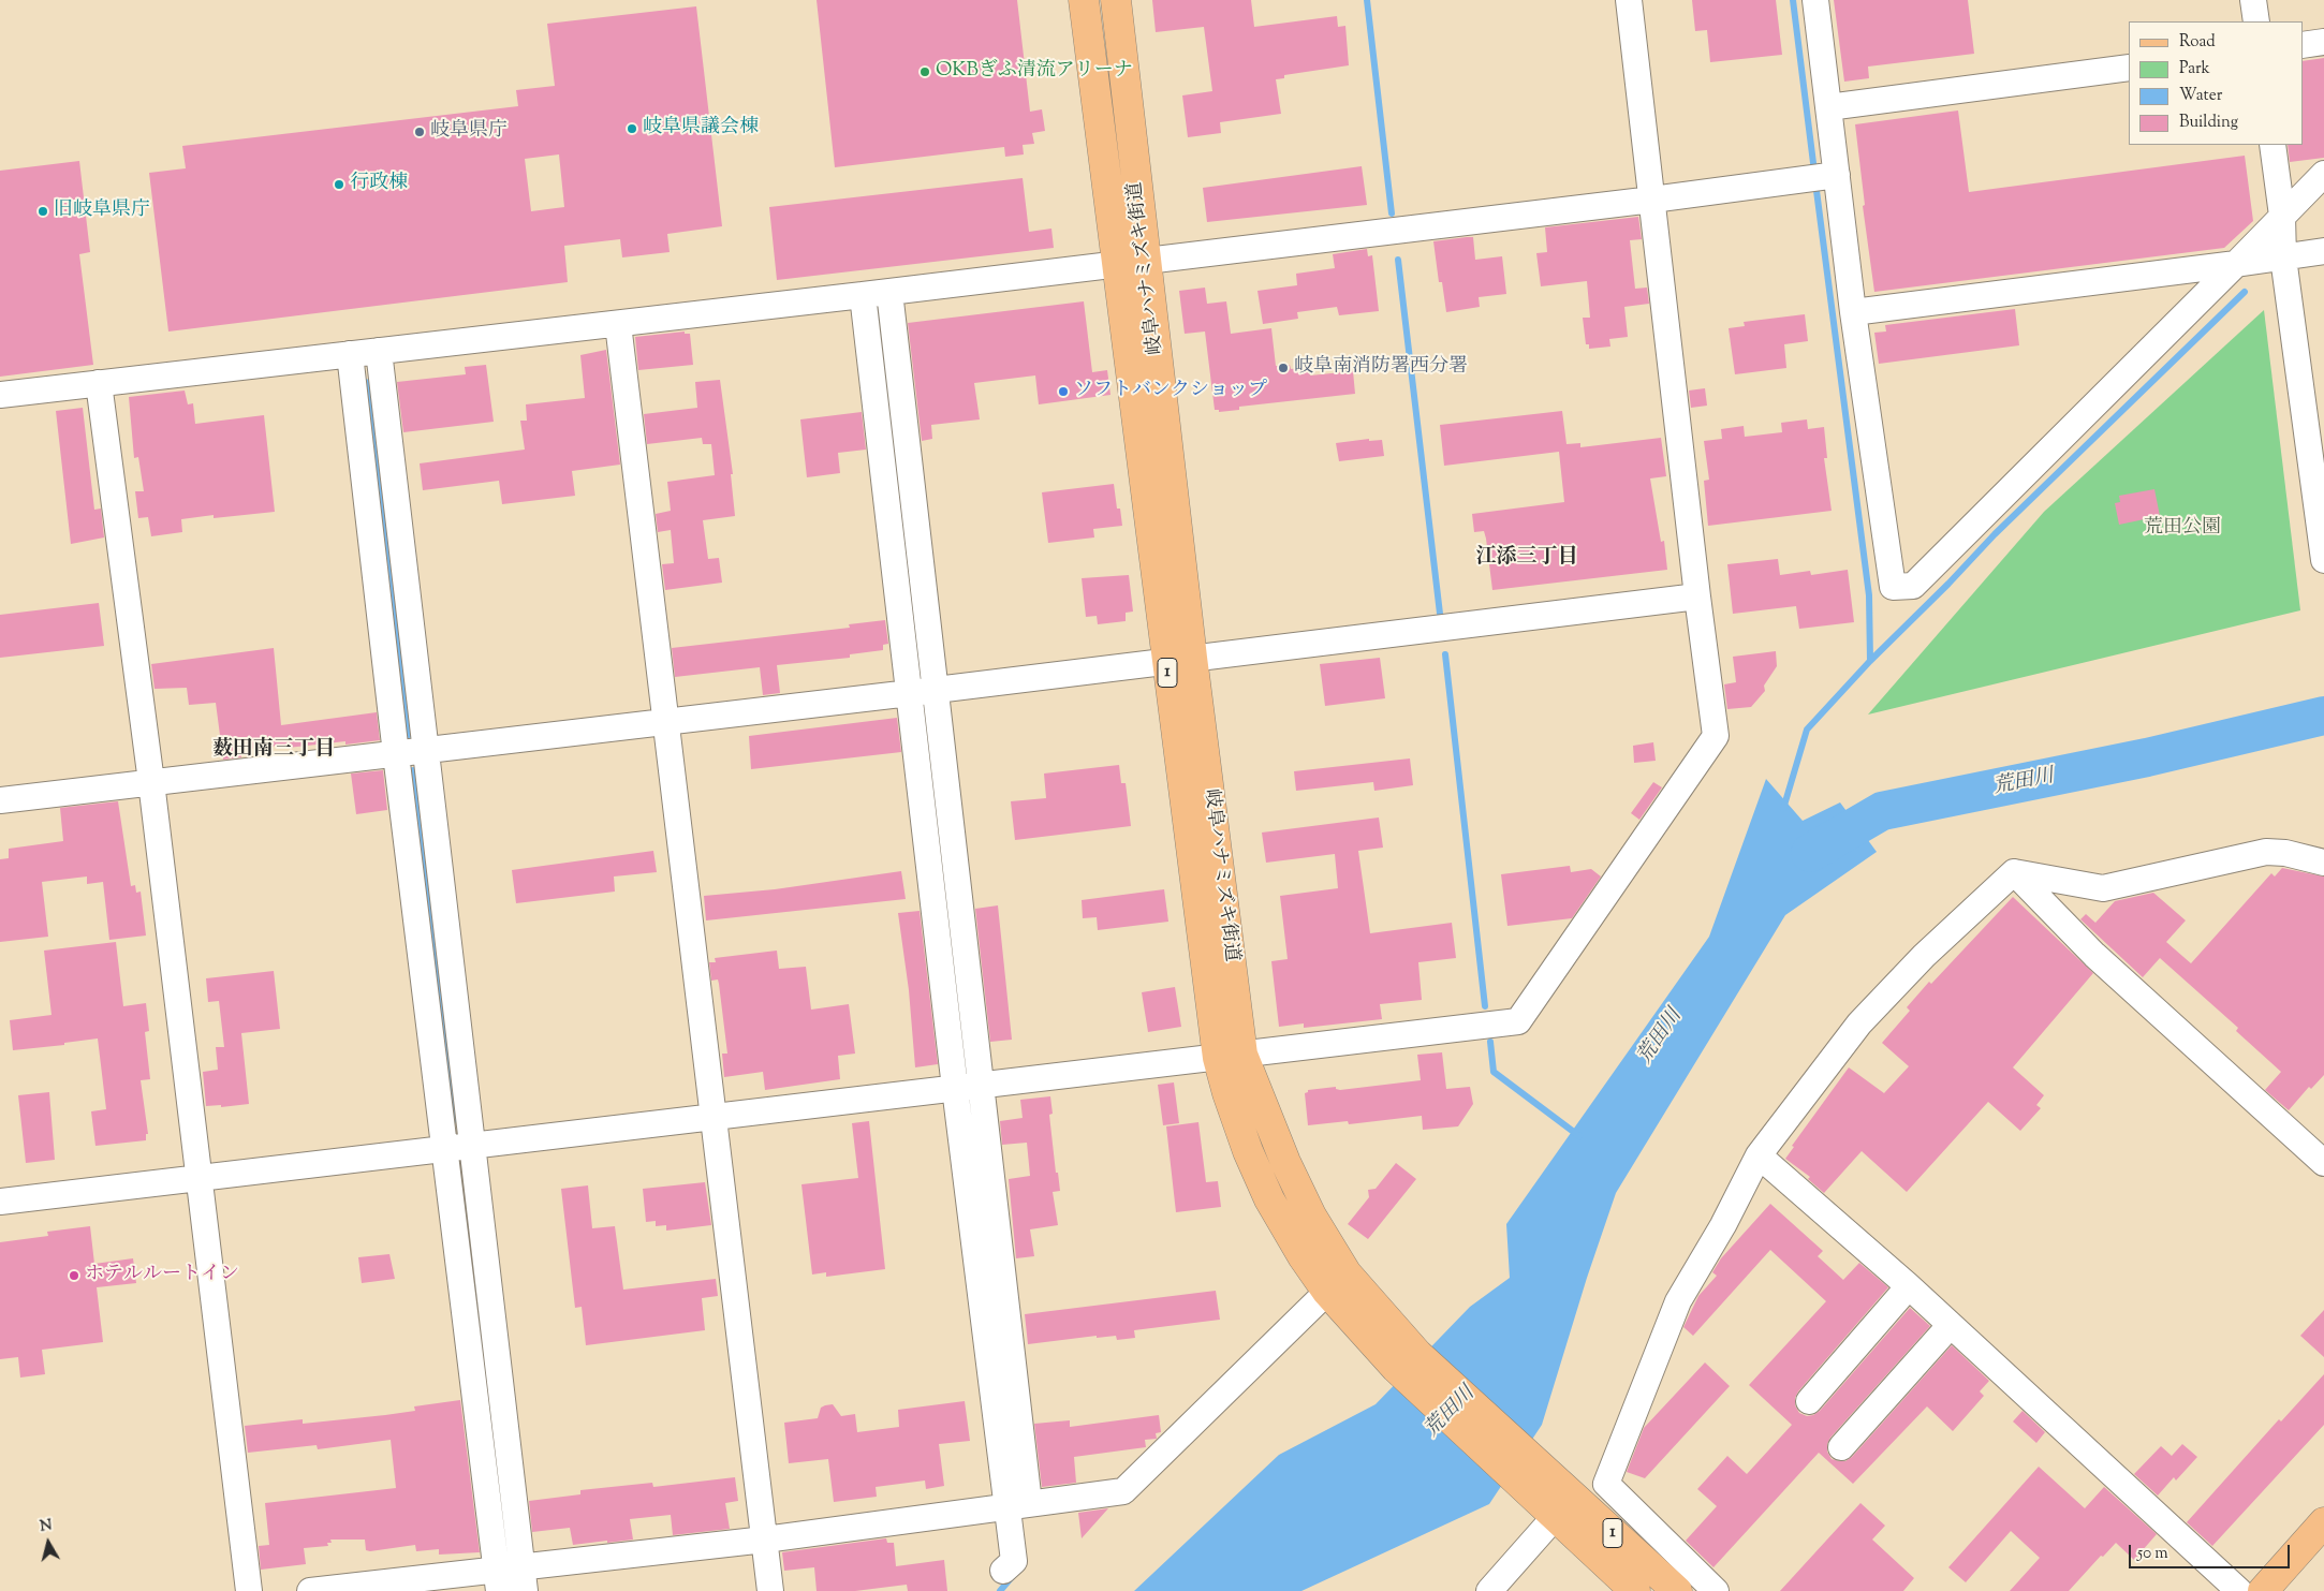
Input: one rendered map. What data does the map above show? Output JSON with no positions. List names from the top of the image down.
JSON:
{
  "streets": {
    "main road": ["岐阜ハナミズキ街道", "1"]
  },
  "districts": ["江添三丁目", "薮田南三丁目"],
  "water": ["荒田川"],
  "parks": ["荒田公園"],
  "places": [
    "OKBぎふ清流アリーナ",
    "岐阜県議会棟",
    "岐阜県庁",
    "行政棟",
    "旧岐阜県庁",
    "岐阜南消防署西分署",
    "ソフトバンクショップ",
    "ホテルルートイン"
  ],
  "legend": [
    "Road",
    "Park",
    "Water",
    "Building"
  ],
  "scale_bar": "50 m",
  "north": "top"
}
